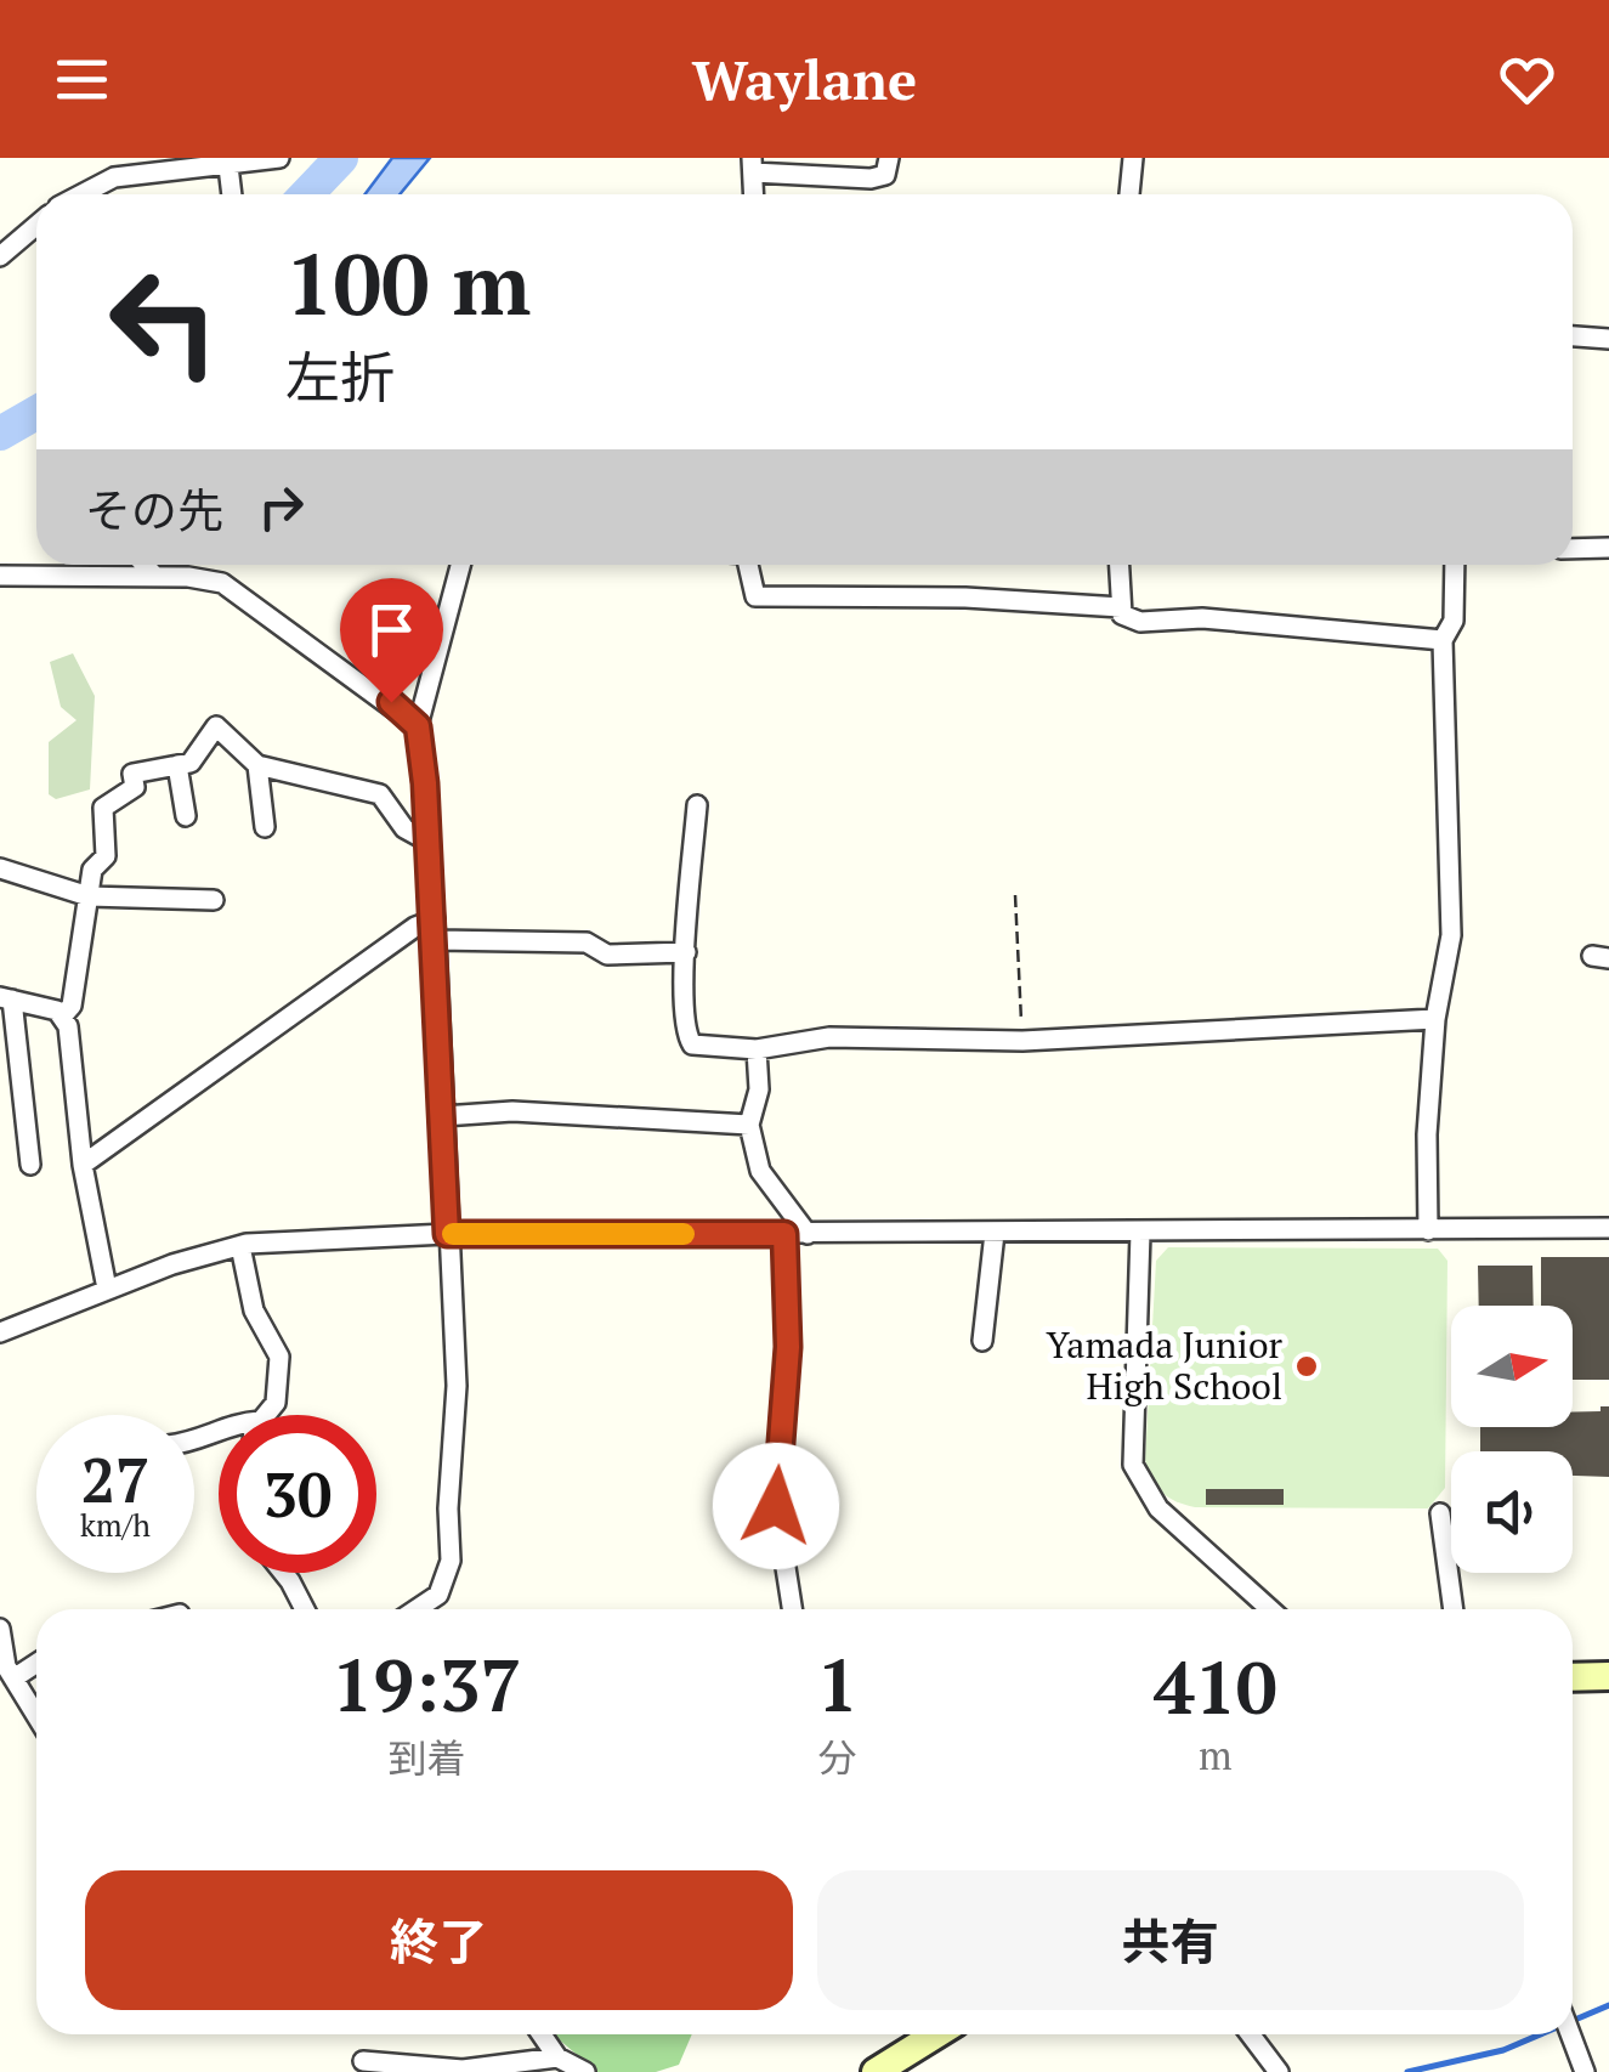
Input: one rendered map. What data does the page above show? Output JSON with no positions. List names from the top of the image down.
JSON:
{
  "places": ["Yamada Junior High School"],
  "north": "right",
  "page": {
    "header": "Waylane",
    "turn": ["100 m", "左折"],
    "then": "その先",
    "speed": "27 km/h",
    "limit": "30",
    "eta": [
      "19:37",
      "到着",
      "1",
      "分",
      "410",
      "m"
    ],
    "buttons": ["終了", "共有"]
  }
}
